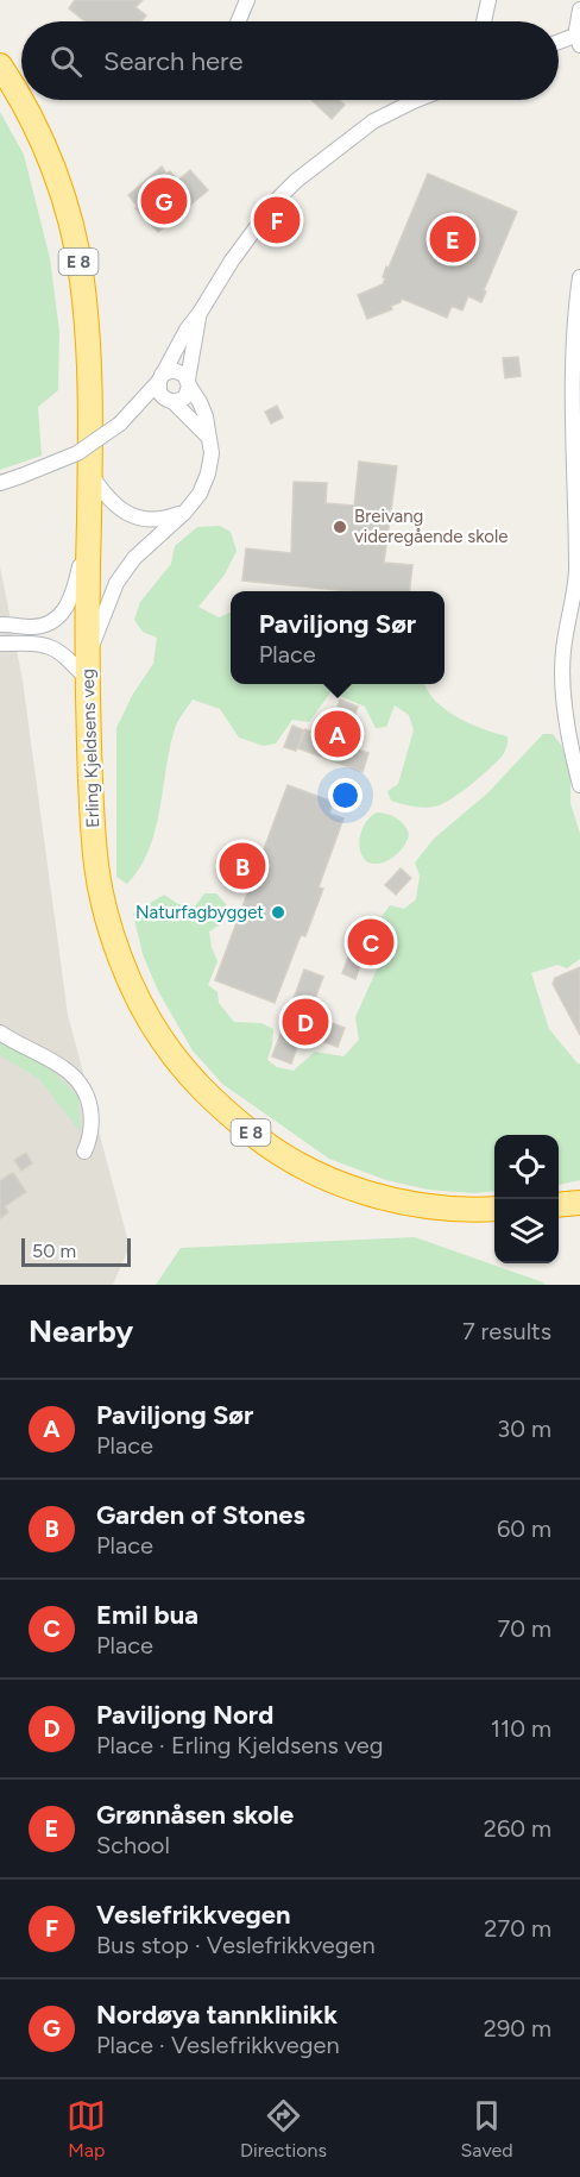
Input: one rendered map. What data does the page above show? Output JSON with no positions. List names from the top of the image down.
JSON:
{
  "streets": {
    "highway": ["E 8", "Erling Kjeldsens veg"]
  },
  "places": ["Breivang videregående skole", "Naturfagbygget"],
  "scale_bar": "50 m",
  "page": {
    "search": "Search here",
    "pins": [
      "G",
      "F",
      "E",
      "A",
      "B",
      "C",
      "D"
    ],
    "popup": ["Paviljong Sør", "Place"],
    "scale": "50 m",
    "heading": ["Nearby", "7 results"],
    "list": [
      {
        "mark": "A",
        "name": "Paviljong Sør",
        "note": "Place",
        "value": "30 m"
      },
      {
        "mark": "B",
        "name": "Garden of Stones",
        "note": "Place",
        "value": "60 m"
      },
      {
        "mark": "C",
        "name": "Emil bua",
        "note": "Place",
        "value": "70 m"
      },
      {
        "mark": "D",
        "name": "Paviljong Nord",
        "note": "Place · Erling Kjeldsens veg",
        "value": "110 m"
      },
      {
        "mark": "E",
        "name": "Grønnåsen skole",
        "note": "School",
        "value": "260 m"
      },
      {
        "mark": "F",
        "name": "Veslefrikkvegen",
        "note": "Bus stop · Veslefrikkvegen",
        "value": "270 m"
      },
      {
        "mark": "G",
        "name": "Nordøya tannklinikk",
        "note": "Place · Veslefrikkvegen",
        "value": "290 m"
      }
    ],
    "nav": ["Map", "Directions", "Saved"]
  }
}
